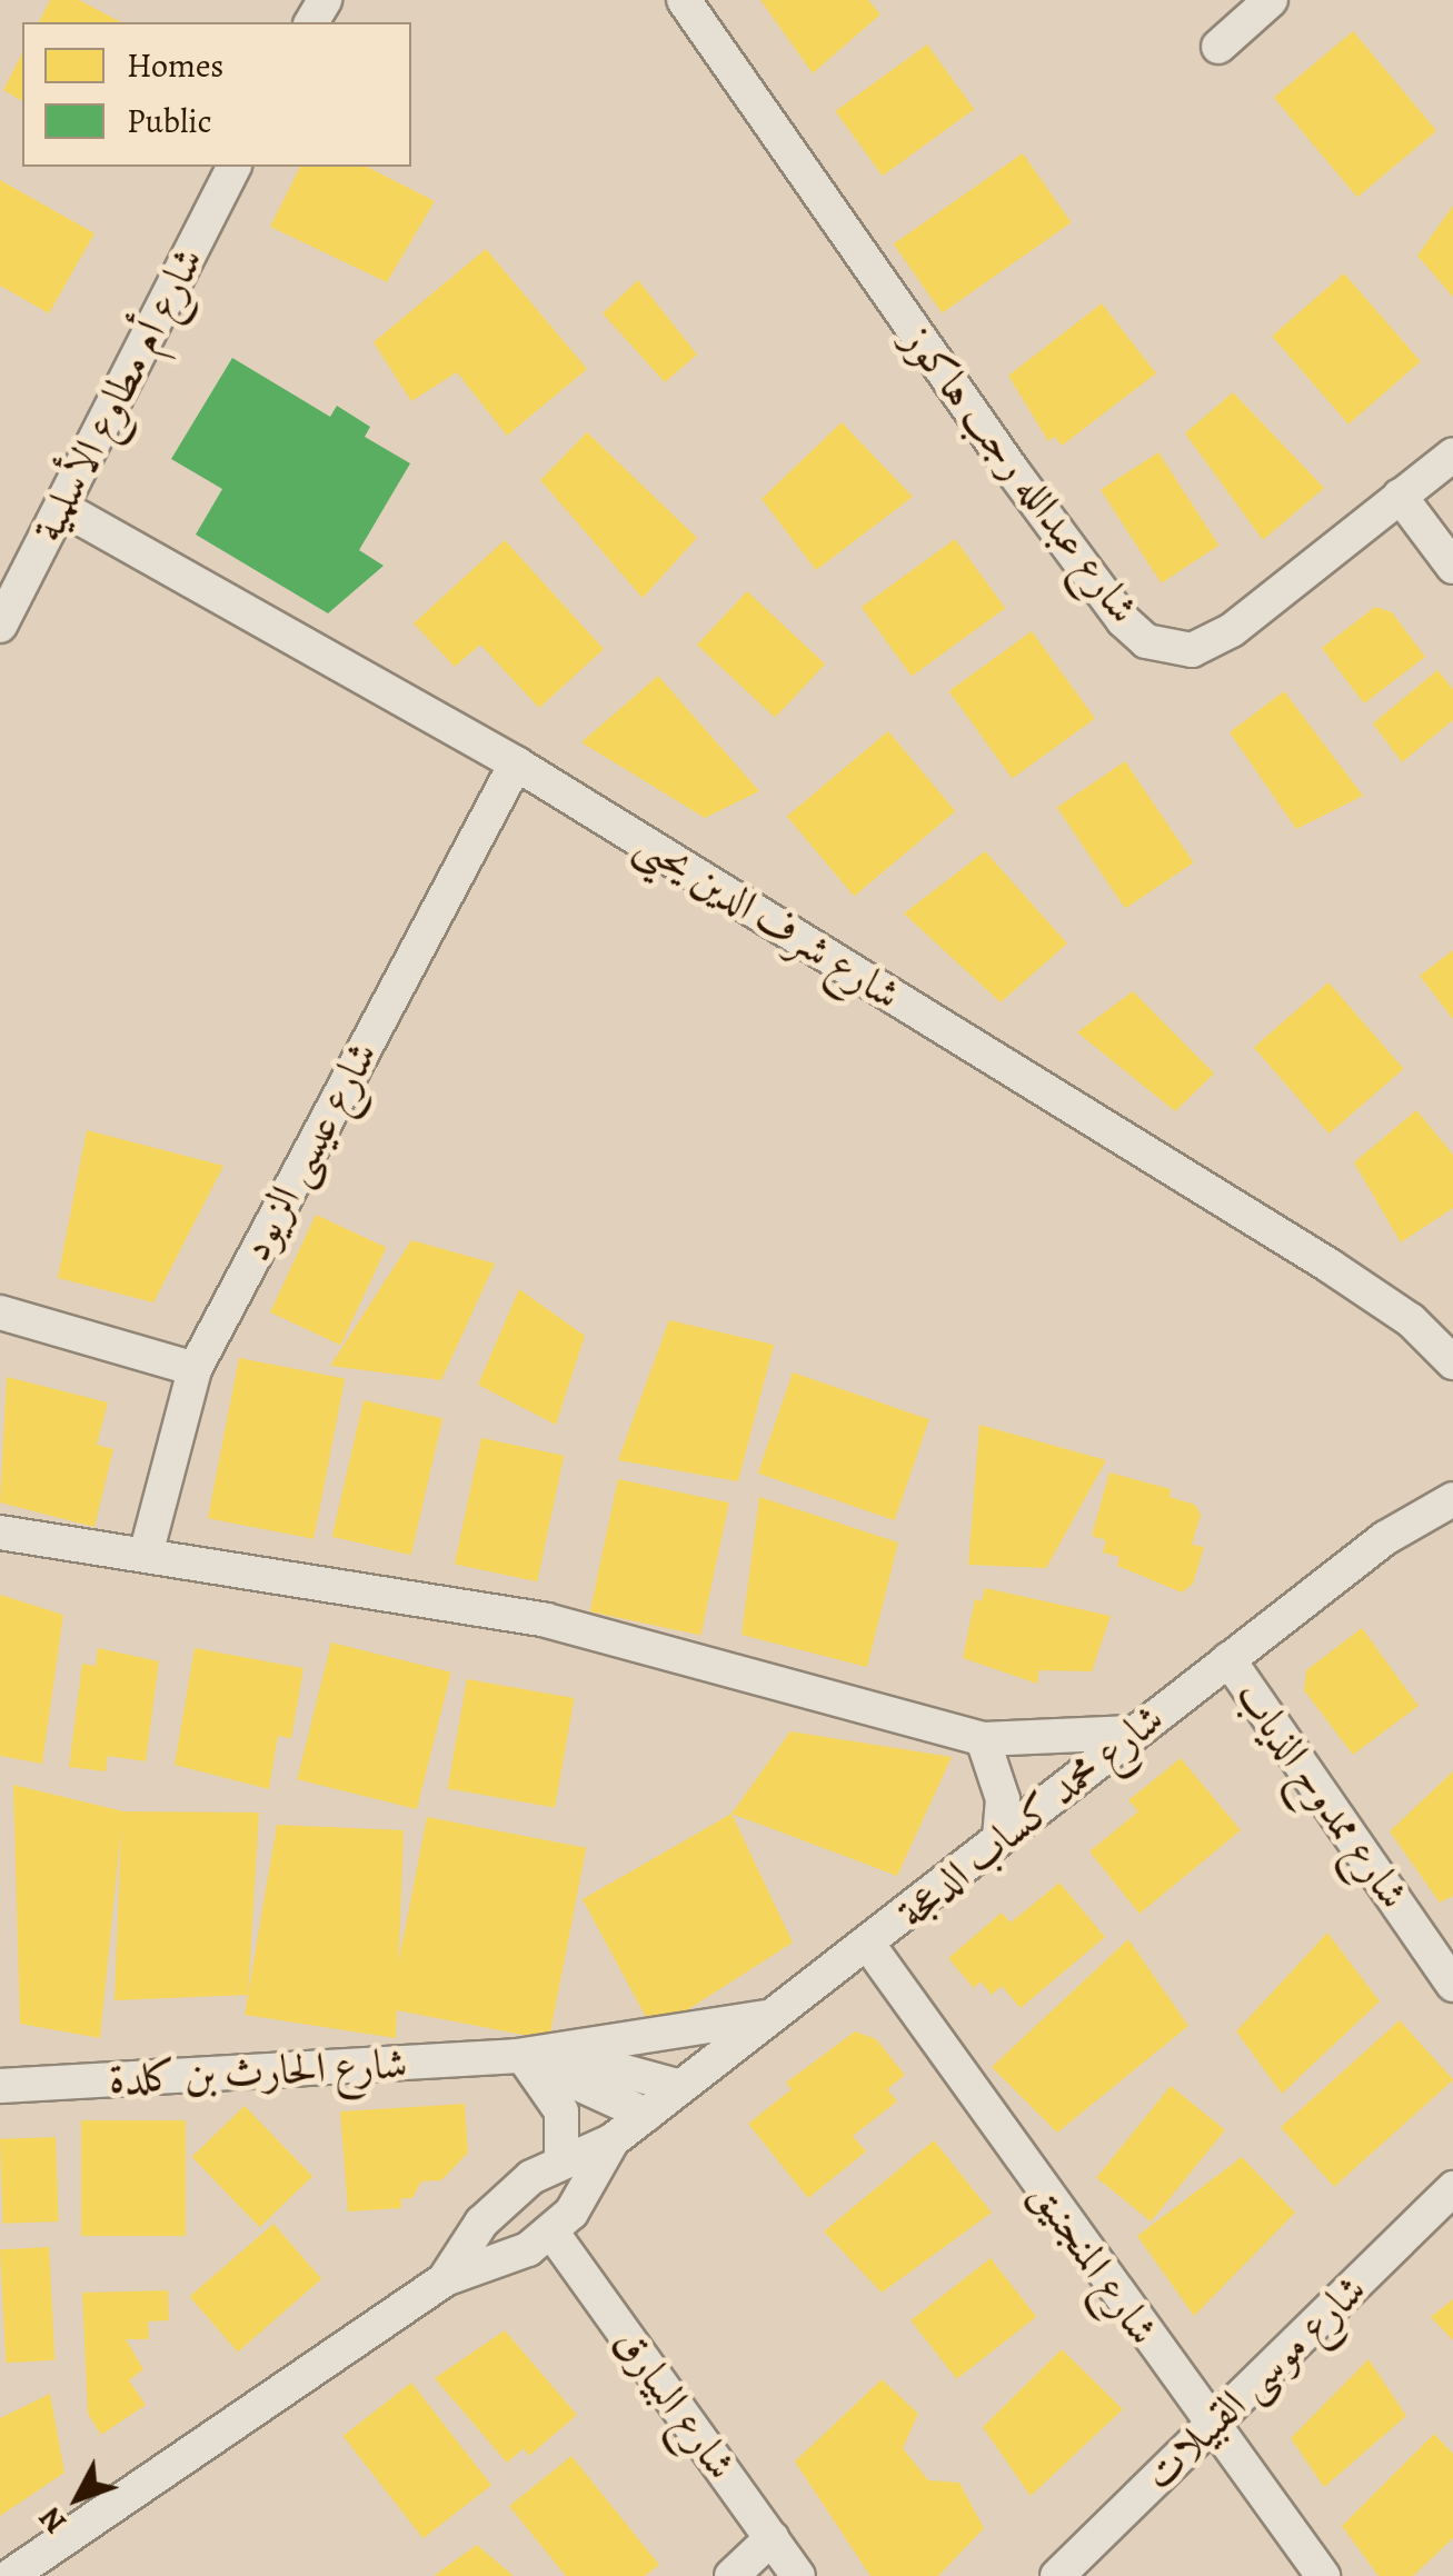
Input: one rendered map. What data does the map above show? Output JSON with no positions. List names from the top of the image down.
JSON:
{
  "streets": {
    "street": [
      "شارع أم مطاوع الأسلمية",
      "شارع عبدالله رجب هاكوز",
      "شارع شرف الدين يحيى",
      "شارع عيسى الزيود",
      "شارع ممدوح الذياب",
      "شارع محمد كساب الدعجة",
      "شارع الحارث بن كلدة",
      "شارع المنجنيق",
      "شارع موسى القبيلات",
      "شارع البيارق"
    ]
  },
  "crossings": [
    ["شارع أم مطاوع الأسلمية", "شارع شرف الدين يحيى"],
    ["شارع شرف الدين يحيى", "شارع عيسى الزيود"],
    ["شارع ممدوح الذياب", "شارع محمد كساب الدعجة"],
    ["شارع محمد كساب الدعجة", "شارع الحارث بن كلدة"],
    ["شارع محمد كساب الدعجة", "شارع المنجنيق"],
    ["شارع محمد كساب الدعجة", "شارع البيارق"],
    ["شارع المنجنيق", "شارع موسى القبيلات"]
  ],
  "legend": ["Homes", "Public"],
  "north": "bottom left"
}
